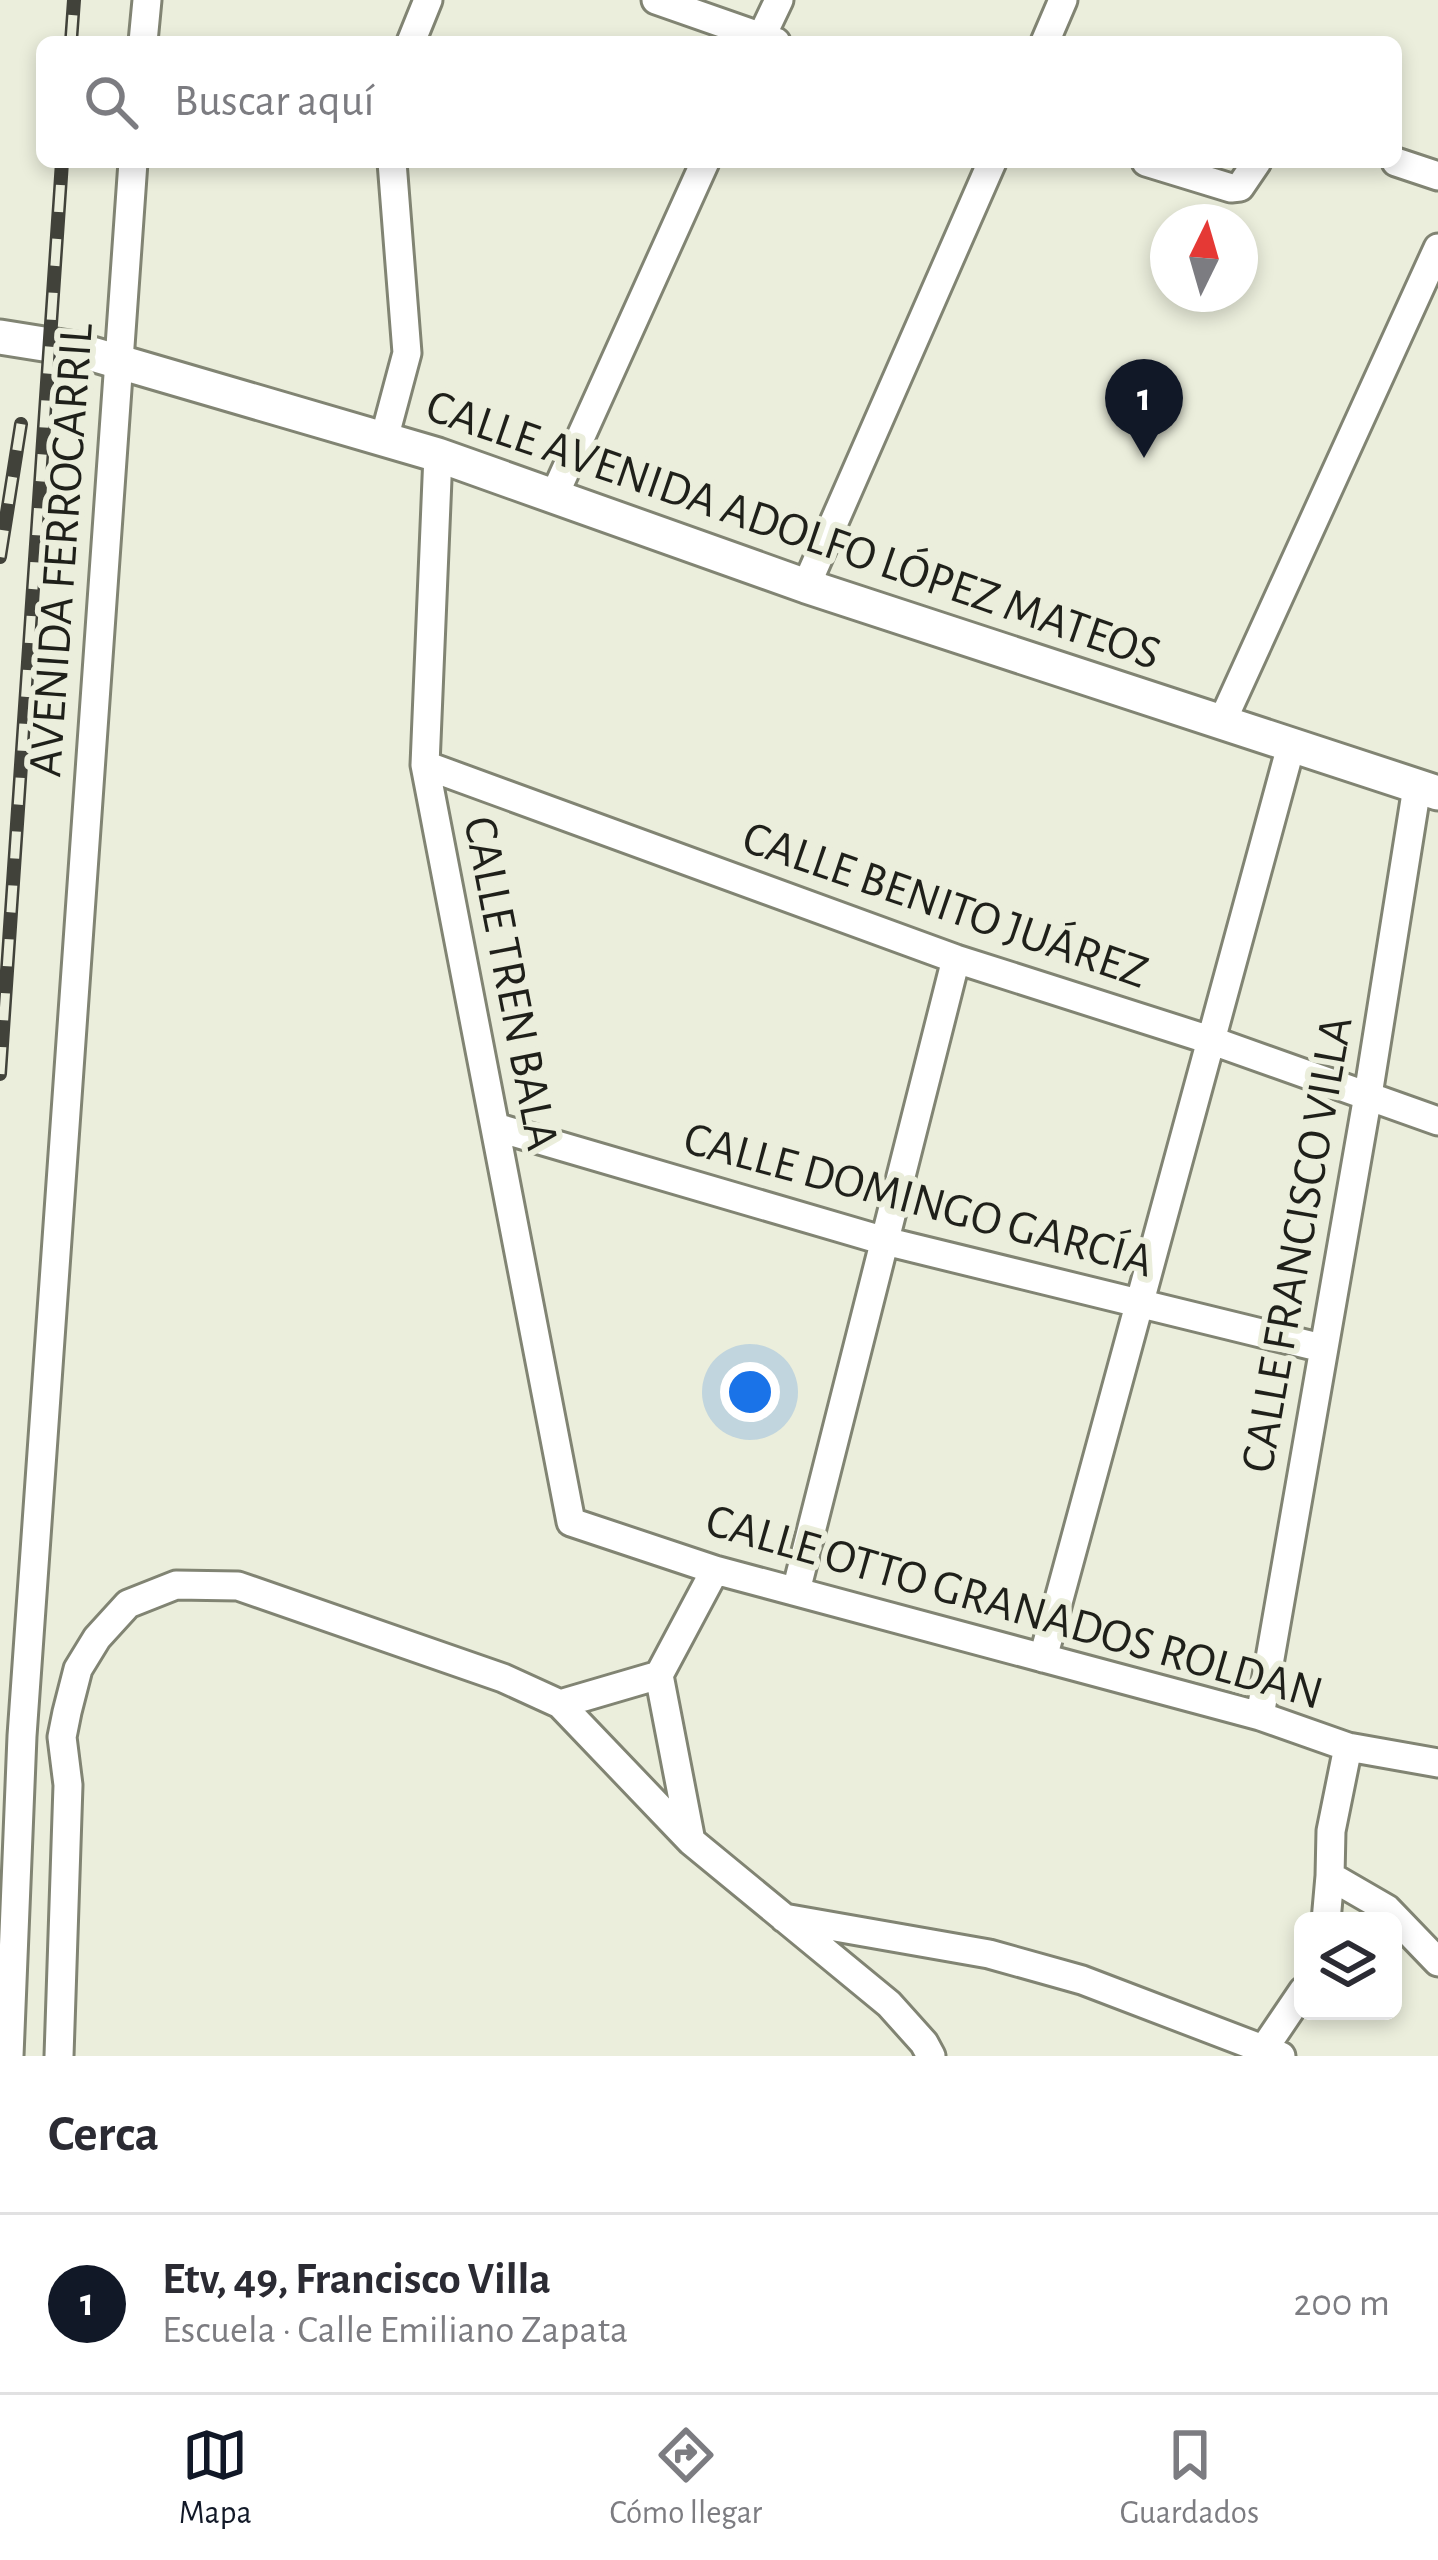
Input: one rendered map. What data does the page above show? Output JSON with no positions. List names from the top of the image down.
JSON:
{
  "streets": {
    "street": [
      "CALLE AVENIDA ADOLFO LÓPEZ MATEOS",
      "AVENIDA FERROCARRIL",
      "CALLE BENITO JUÁREZ",
      "CALLE TREN BALA",
      "CALLE DOMINGO GARCÍA",
      "CALLE FRANCISCO VILLA",
      "CALLE OTTO GRANADOS ROLDAN"
    ]
  },
  "crossings": [
    ["CALLE AVENIDA ADOLFO LÓPEZ MATEOS", "AVENIDA FERROCARRIL"],
    ["CALLE AVENIDA ADOLFO LÓPEZ MATEOS", "CALLE TREN BALA"],
    ["CALLE AVENIDA ADOLFO LÓPEZ MATEOS", "CALLE FRANCISCO VILLA"],
    ["CALLE BENITO JUÁREZ", "CALLE TREN BALA"],
    ["CALLE BENITO JUÁREZ", "CALLE FRANCISCO VILLA"],
    ["CALLE TREN BALA", "CALLE DOMINGO GARCÍA"],
    ["CALLE TREN BALA", "CALLE OTTO GRANADOS ROLDAN"],
    ["CALLE DOMINGO GARCÍA", "CALLE FRANCISCO VILLA"],
    ["CALLE FRANCISCO VILLA", "CALLE OTTO GRANADOS ROLDAN"]
  ],
  "north": "top",
  "page": {
    "search": "Buscar aquí",
    "pins": "1",
    "heading": "Cerca",
    "list": [
      {
        "mark": "1",
        "name": "Etv, 49, Francisco Villa",
        "note": "Escuela · Calle Emiliano Zapata",
        "value": "200 m"
      }
    ],
    "nav": ["Mapa", "Cómo llegar", "Guardados"]
  }
}
